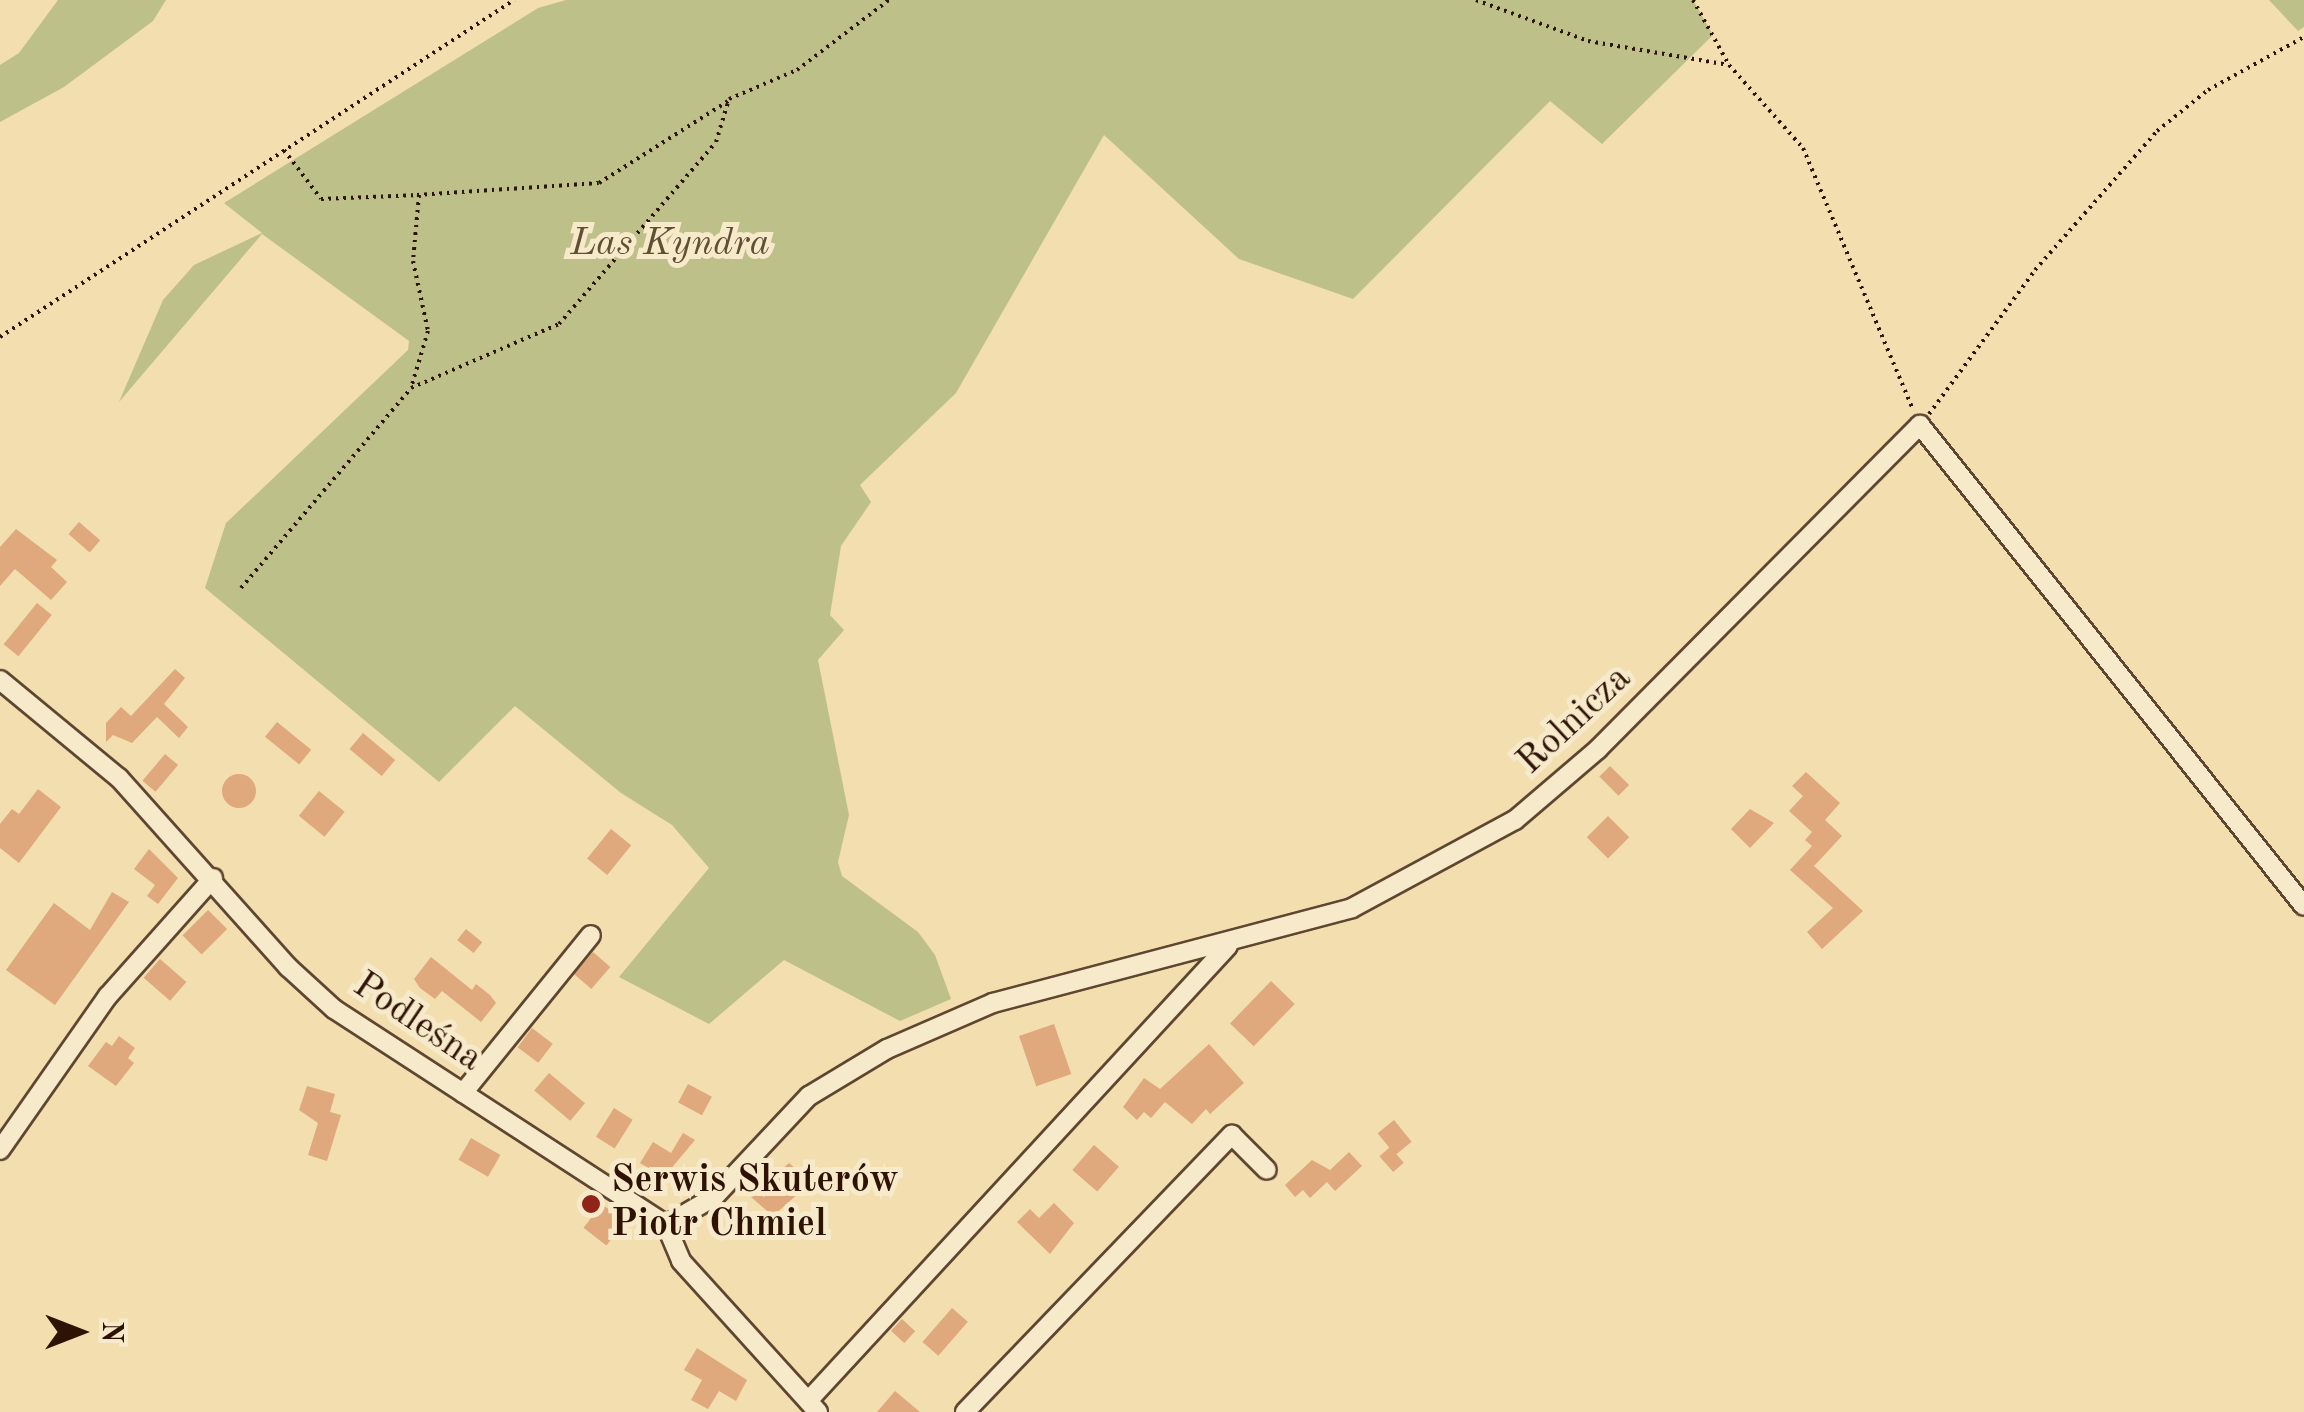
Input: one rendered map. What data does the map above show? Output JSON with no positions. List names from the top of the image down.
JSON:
{
  "streets": {
    "street": ["Rolnicza", "Podleśna"]
  },
  "crossings": [
    ["Rolnicza", "Podleśna"]
  ],
  "parks": ["Las Kyndra"],
  "places": ["Serwis Skuterów Piotr Chmiel"],
  "north": "right"
}
